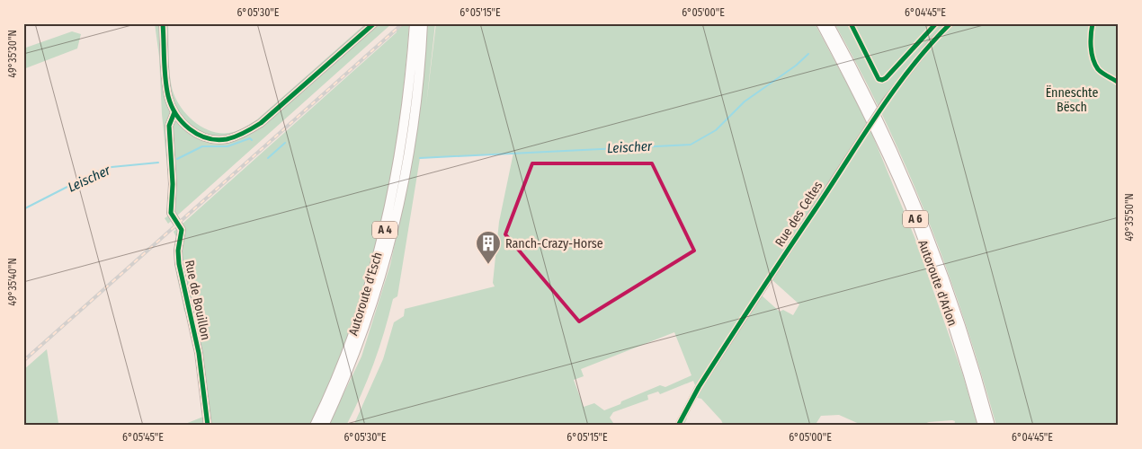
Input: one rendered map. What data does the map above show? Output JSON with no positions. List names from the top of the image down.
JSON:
{
  "streets": {
    "highway": [
      "A 6",
      "A 4",
      "Autoroute d'Arlon",
      "Autoroute d'Esch"
    ],
    "main road": ["Rue de Bouillon"],
    "street": ["Rue des Celtes"]
  },
  "water": ["Leischer"],
  "parks": ["Ënneschte Bësch"],
  "places": {
    "building": ["Ranch-Crazy-Horse"]
  },
  "coordinates": [
    "6°05'30\"E",
    "6°05'15\"E",
    "6°05'00\"E",
    "6°04'45\"E",
    "49°35'30\"N",
    "49°35'50\"N",
    "49°35'40\"N",
    "6°05'45\"E"
  ]
}
